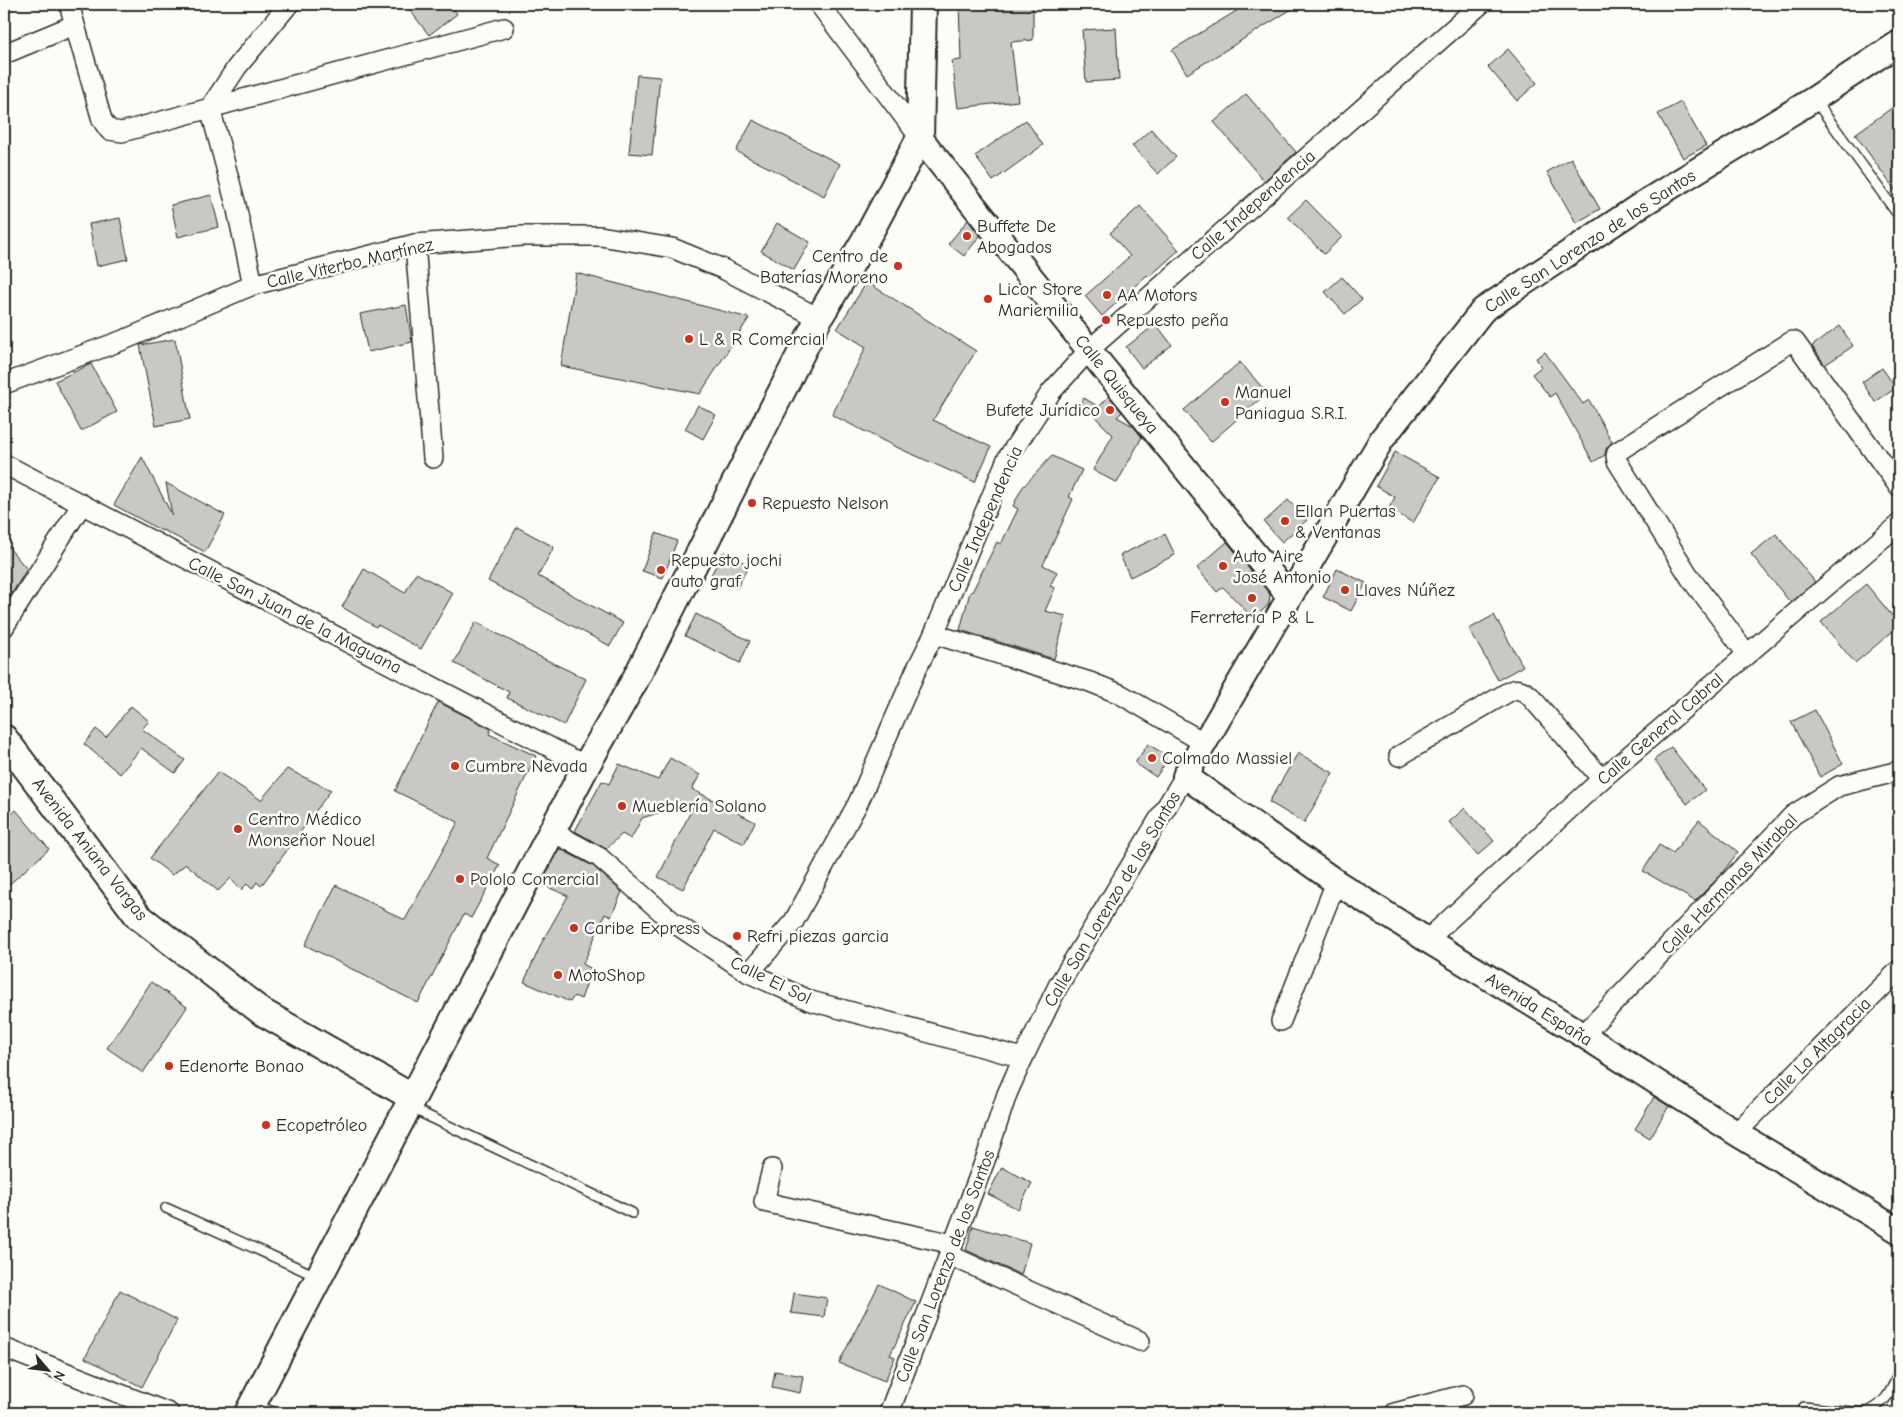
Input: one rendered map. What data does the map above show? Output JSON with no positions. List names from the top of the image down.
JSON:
{
  "streets": {
    "main road": ["Avenida Aniana Vargas"],
    "street": [
      "Calle Independencia",
      "Calle San Lorenzo de los Santos",
      "Calle Viterbo Martínez",
      "Calle Quisqueya",
      "Calle San Juan de la Maguana",
      "Calle General Cabral",
      "Calle Hermanas Mirabal",
      "Calle El Sol",
      "Avenida España",
      "Calle La Altagracia"
    ]
  },
  "crossings": [
    ["Calle Independencia", "Calle Quisqueya"],
    ["Calle Independencia", "Calle El Sol"],
    ["Calle San Lorenzo de los Santos", "Calle Quisqueya"],
    ["Calle San Lorenzo de los Santos", "Calle El Sol"],
    ["Calle San Lorenzo de los Santos", "Avenida España"],
    ["Calle General Cabral", "Avenida España"],
    ["Calle Hermanas Mirabal", "Avenida España"],
    ["Avenida España", "Calle La Altagracia"]
  ],
  "places": [
    "Buffete De Abogados",
    "Centro de Baterías Moreno",
    "AA Motors",
    "Licor Store Mariemilia",
    "Repuesto peña",
    "L & R Comercial",
    "Manuel Paniagua S.R.I.",
    "Bufete Jurídico",
    "Repuesto Nelson",
    "Ellan Puertas & Ventanas",
    "Auto Aire José Antonio",
    "Repuesto jochi auto graf",
    "Llaves Núñez",
    "Ferretería P & L",
    "Colmado Massiel",
    "Cumbre Nevada",
    "Mueblería Solano",
    "Centro Médico Monseñor Nouel",
    "Pololo Comercial",
    "Caribe Express",
    "Refri piezas garcia",
    "MotoShop",
    "Edenorte Bonao",
    "Ecopetróleo"
  ],
  "north": "bottom right"
}
